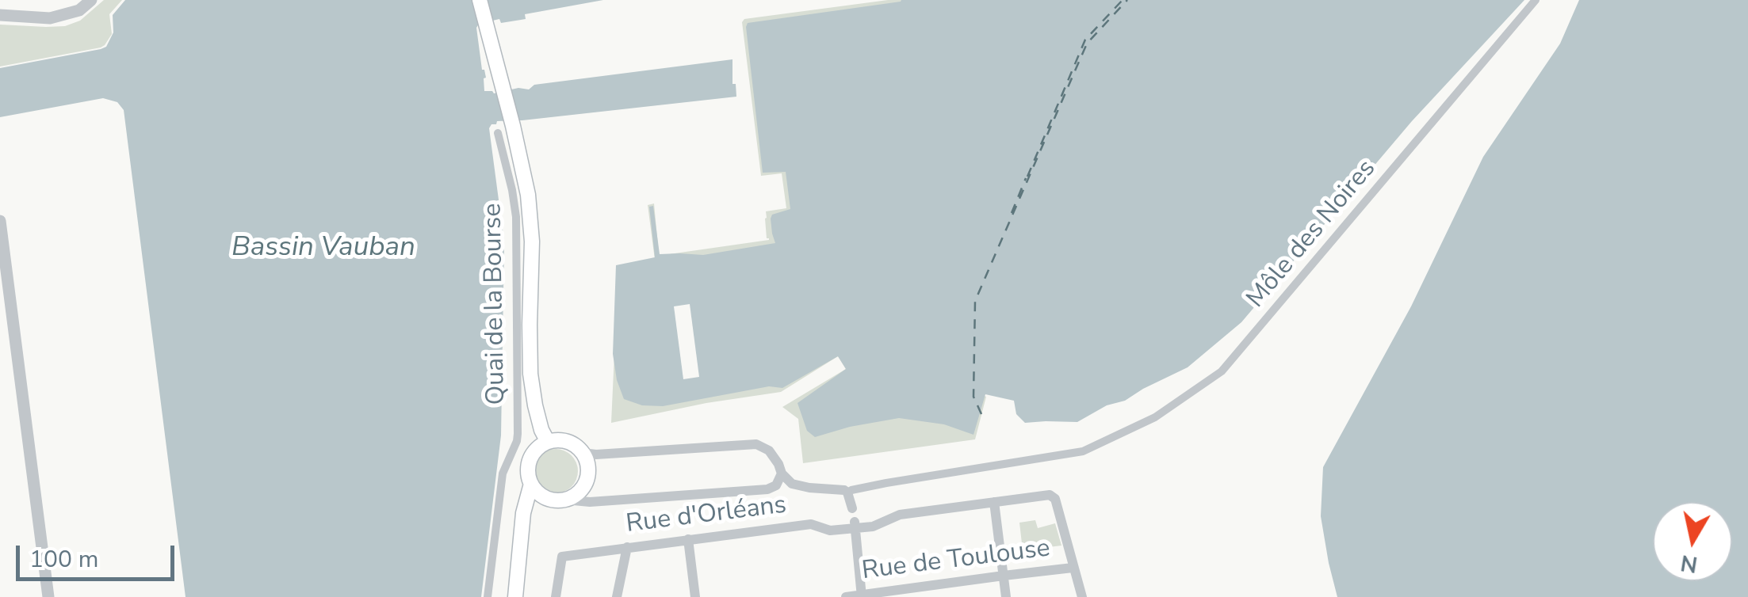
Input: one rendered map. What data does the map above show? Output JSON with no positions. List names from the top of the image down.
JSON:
{
  "streets": {
    "street": [
      "Môle des Noires",
      "Quai de la Bourse",
      "Rue d'Orléans",
      "Rue de Toulouse"
    ]
  },
  "water": ["Bassin Vauban"],
  "scale_bar": "100 m",
  "north": "bottom"
}
